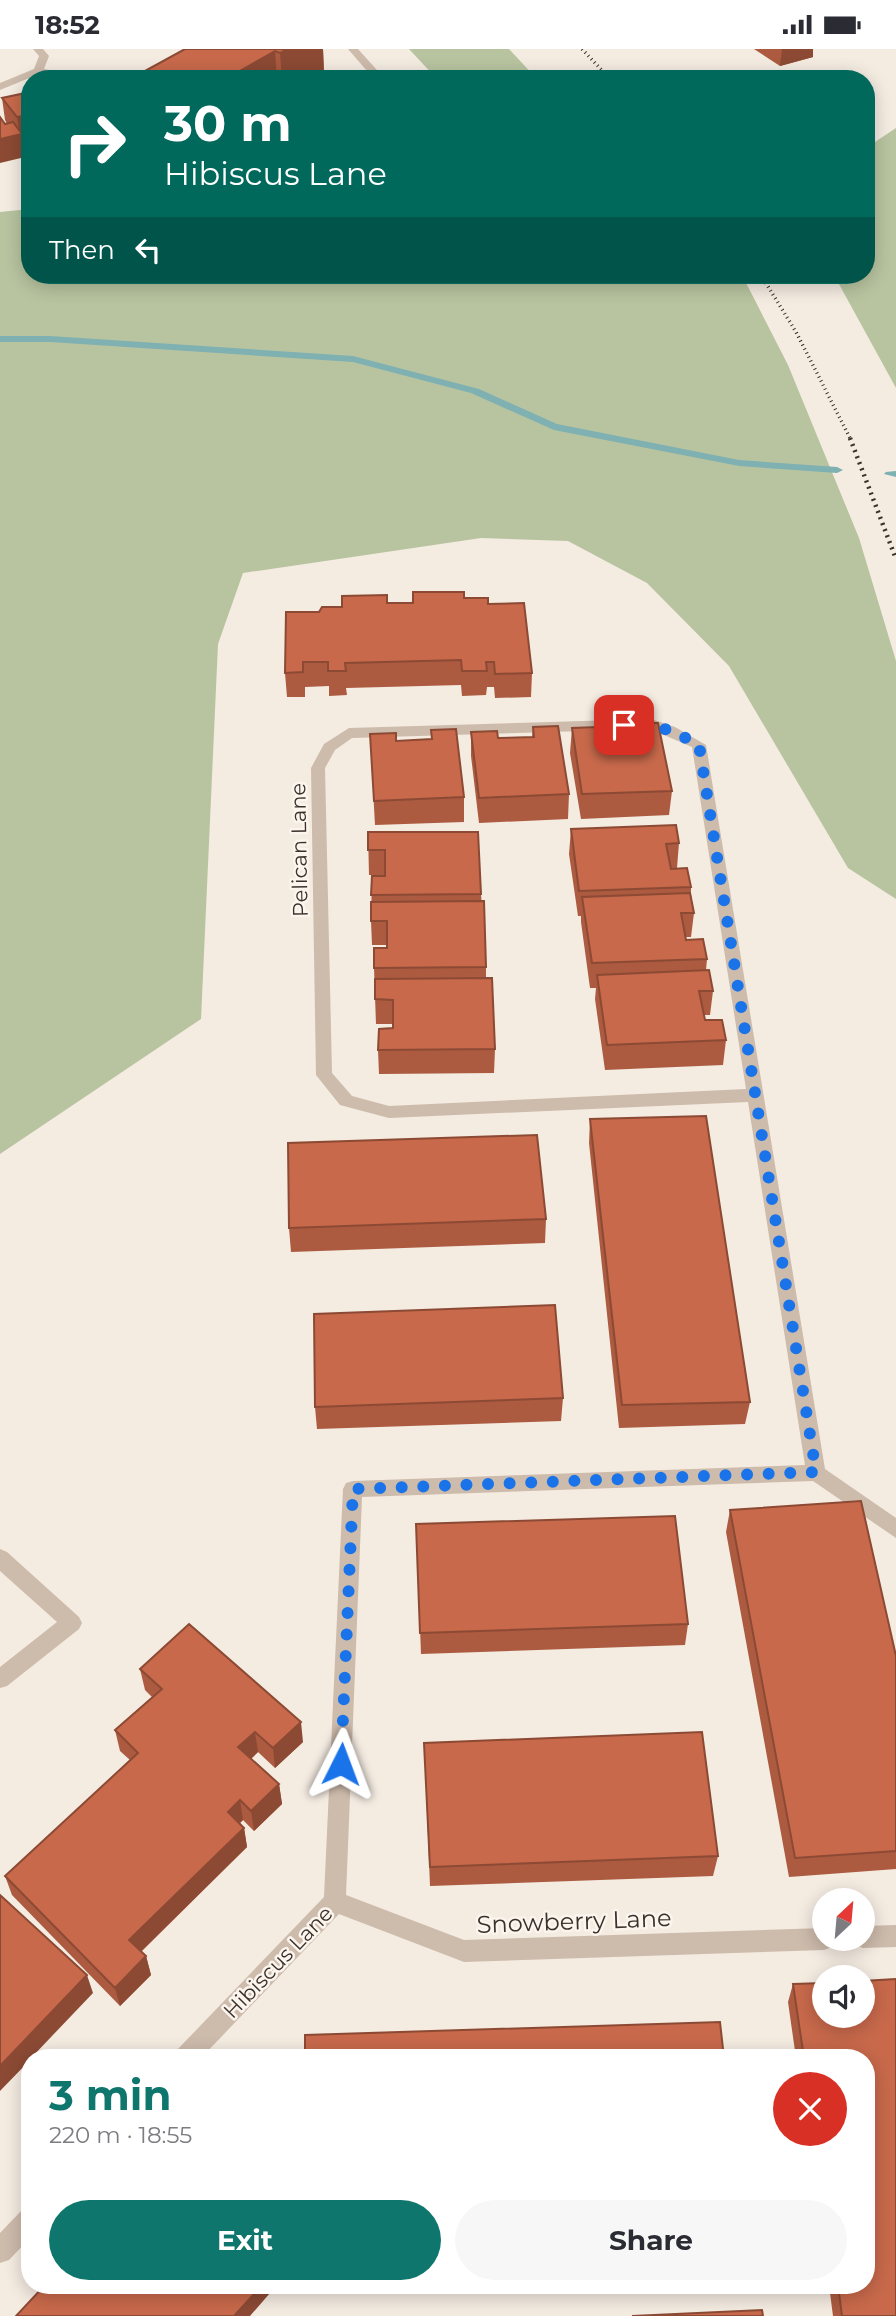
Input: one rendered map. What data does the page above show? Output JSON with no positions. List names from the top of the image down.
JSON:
{
  "streets": {
    "street": ["Pelican Lane", "Snowberry Lane", "Hibiscus Lane"]
  },
  "crossings": [
    ["Pelican Lane", "Hibiscus Lane"],
    ["Snowberry Lane", "Hibiscus Lane"]
  ],
  "north": "top right",
  "page": {
    "status": "18:52",
    "turn": ["30 m", "Hibiscus Lane"],
    "then": "Then",
    "heading": ["3 min", "220 m · 18:55"],
    "buttons": ["Exit", "Share"]
  }
}
